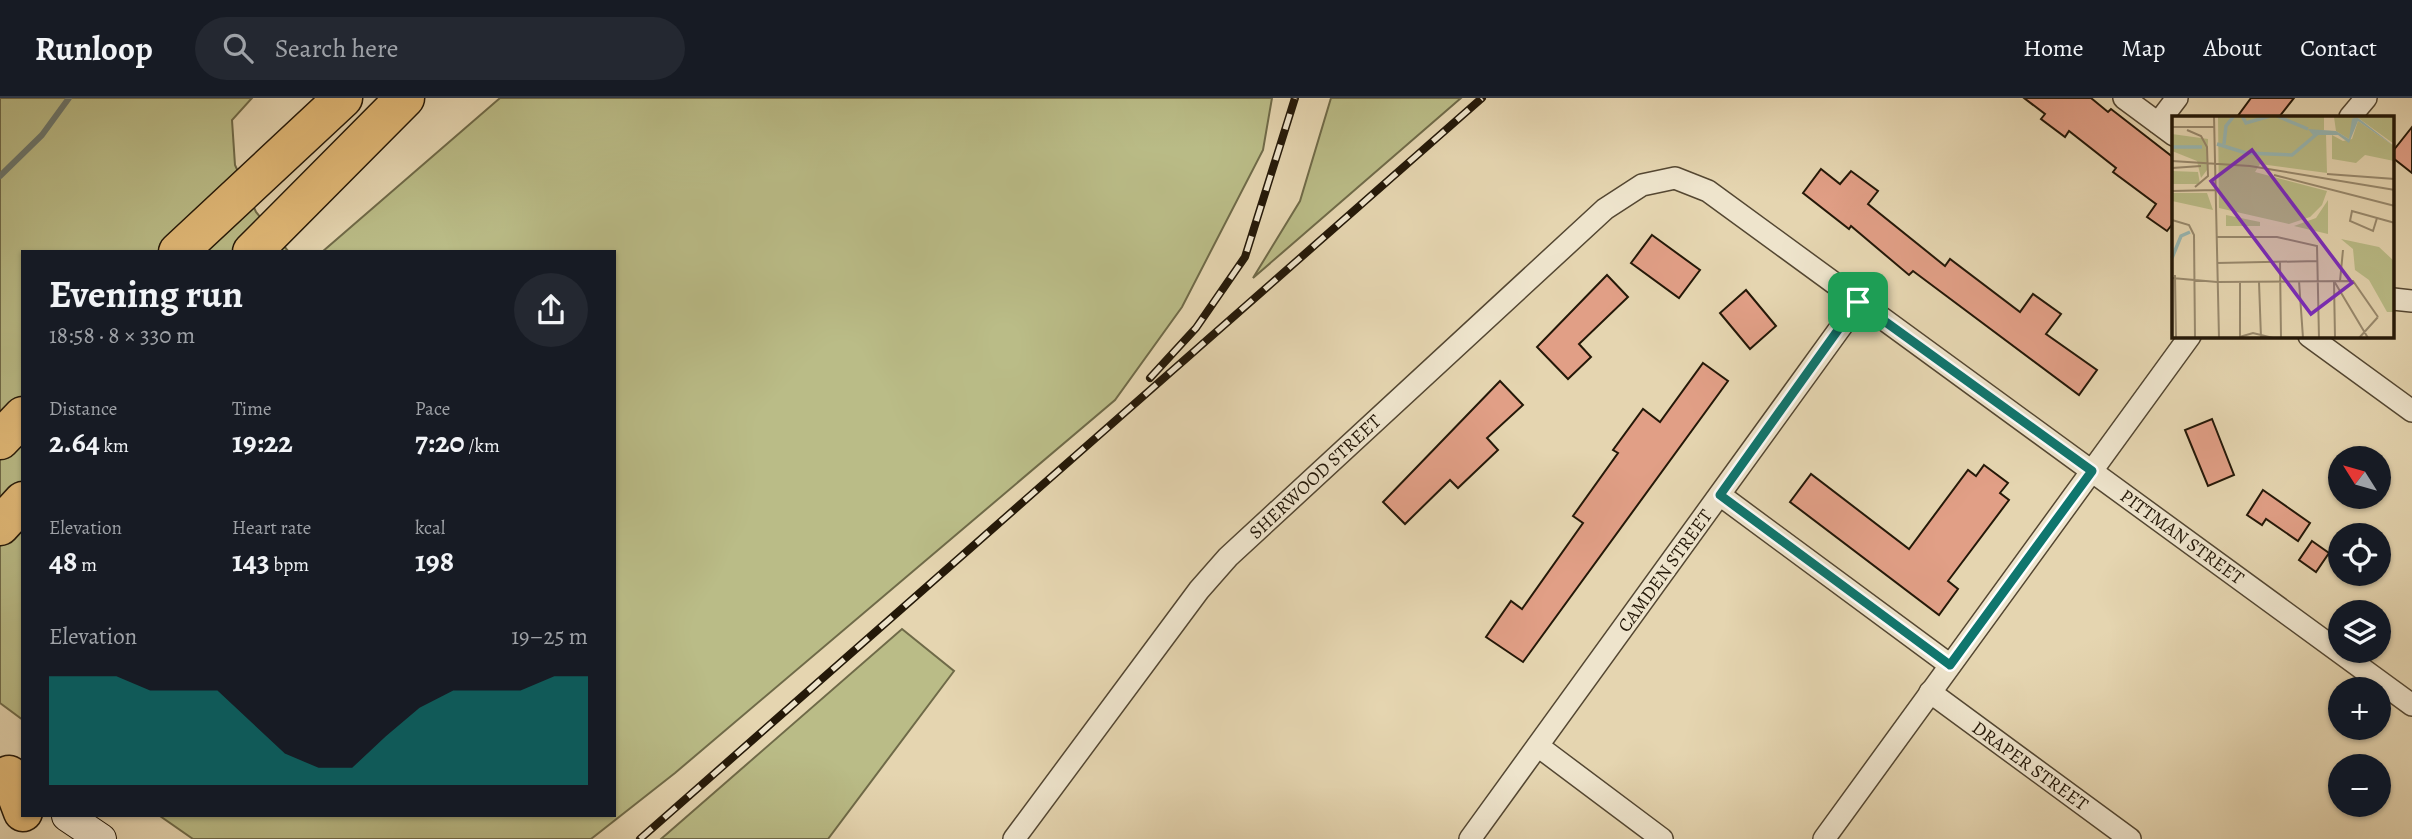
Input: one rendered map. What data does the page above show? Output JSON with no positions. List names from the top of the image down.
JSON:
{
  "streets": {
    "street": [
      "SHERWOOD STREET",
      "PITTMAN STREET",
      "CAMDEN STREET",
      "DRAPER STREET"
    ]
  },
  "crossings": [
    ["SHERWOOD STREET", "PITTMAN STREET"],
    ["PITTMAN STREET", "CAMDEN STREET"]
  ],
  "north": "top left",
  "page": {
    "header": "Runloop",
    "search": "Search here",
    "nav": [
      "Home",
      "Map",
      "About",
      "Contact"
    ],
    "heading": ["Evening run", "18:58 · 8 × 330 m"],
    "stats": [
      ["Distance", "2.64 km"],
      ["Time", "19:22"],
      ["Pace", "7:20 /km"],
      ["Elevation", "48 m"],
      ["Heart rate", "143 bpm"],
      ["kcal", "198"]
    ],
    "map_buttons": ["+", "−"],
    "chart": ["Elevation", "19–25 m"]
  }
}
